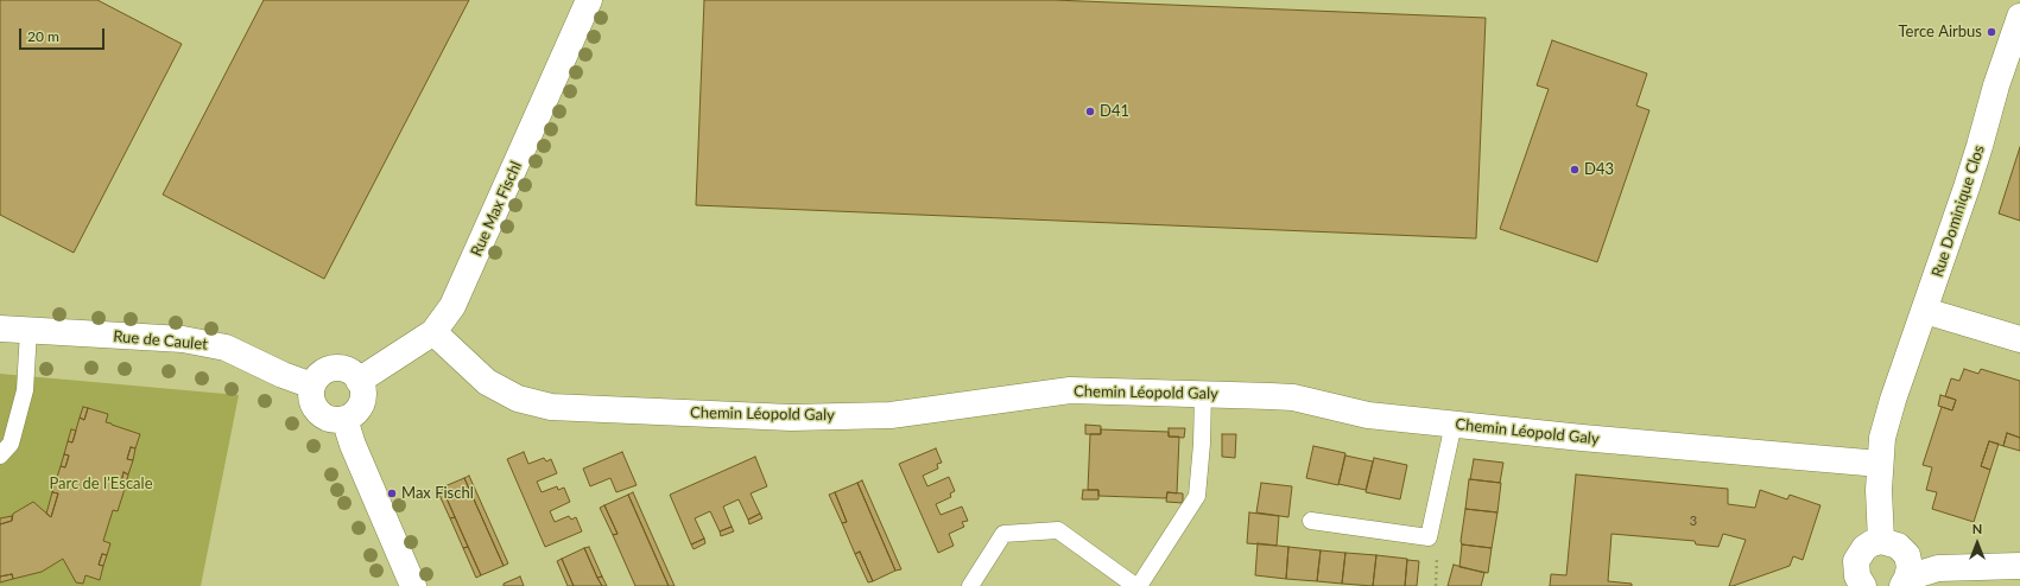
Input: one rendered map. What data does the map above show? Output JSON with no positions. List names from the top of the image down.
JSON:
{
  "streets": {
    "street": [
      "Rue Max Fischl",
      "Rue Dominique Clos",
      "Rue de Caulet",
      "Chemin Léopold Galy"
    ]
  },
  "crossings": [
    ["Rue Max Fischl", "Rue de Caulet"],
    ["Rue Max Fischl", "Chemin Léopold Galy"],
    ["Rue Dominique Clos", "Chemin Léopold Galy"]
  ],
  "parks": ["Parc de l’Escale"],
  "places": [
    "Terce Airbus",
    "D41",
    "D43",
    "Max Fischl"
  ],
  "house_numbers": ["3"],
  "scale_bar": "20 m",
  "north": "top"
}
